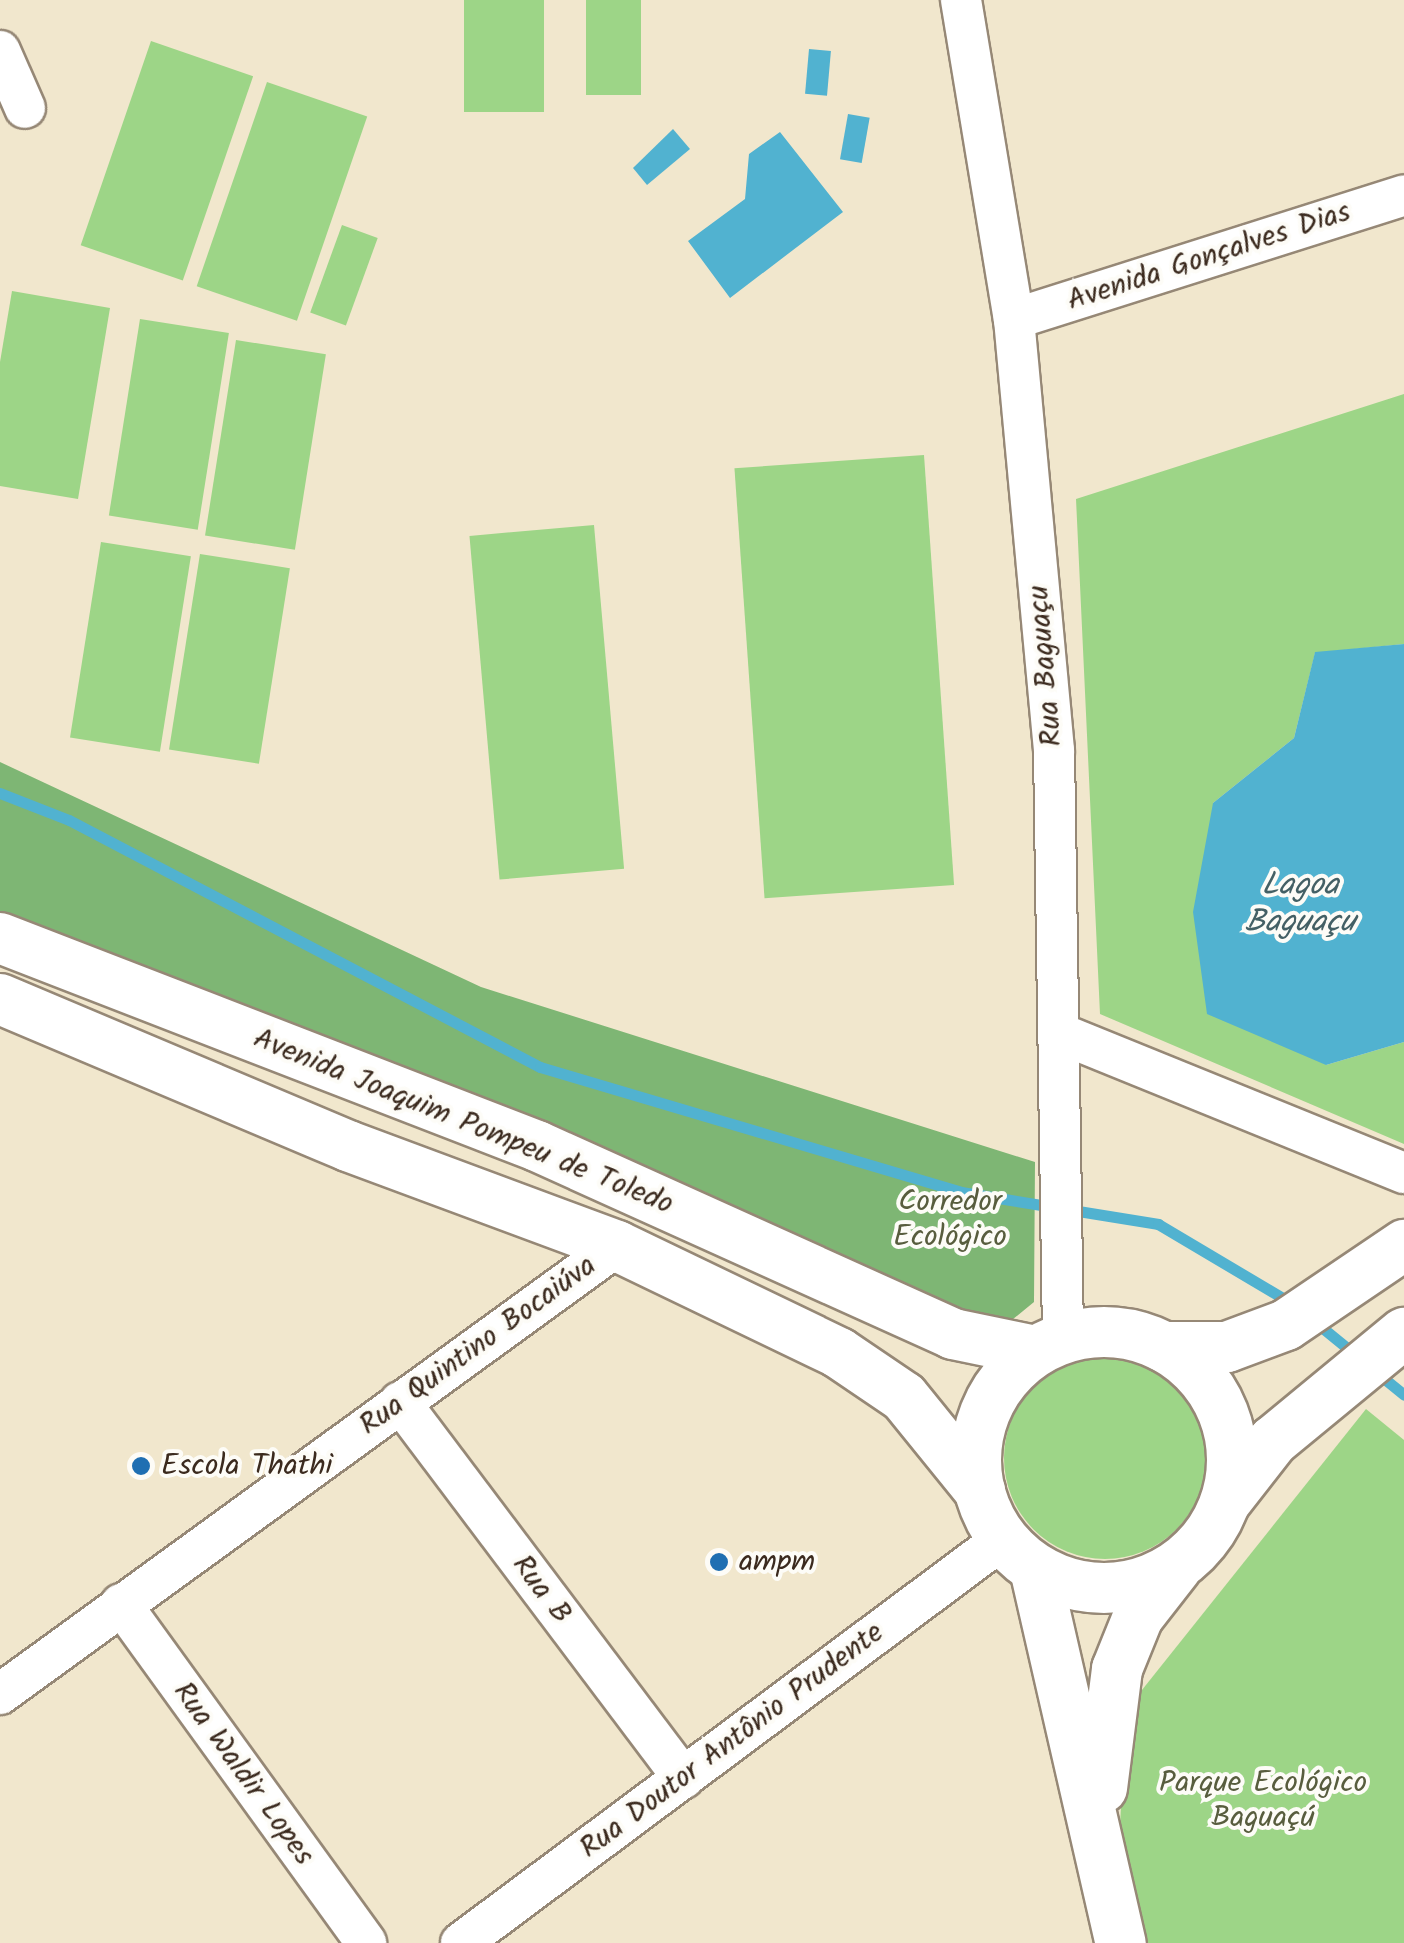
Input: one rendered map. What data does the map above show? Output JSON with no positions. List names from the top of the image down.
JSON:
{
  "streets": {
    "main road": ["Avenida Joaquim Pompeu de Toledo"],
    "street": [
      "Avenida Gonçalves Dias",
      "Rua Baguaçu",
      "Rua Quintino Bocaiúva",
      "Rua B",
      "Rua Doutor Antônio Prudente",
      "Rua Waldir Lopes"
    ]
  },
  "crossings": [
    ["Avenida Gonçalves Dias", "Rua Baguaçu"],
    ["Rua Baguaçu", "Avenida Joaquim Pompeu de Toledo"],
    ["Rua Baguaçu", "Rua Doutor Antônio Prudente"],
    ["Avenida Joaquim Pompeu de Toledo", "Rua Quintino Bocaiúva"],
    ["Avenida Joaquim Pompeu de Toledo", "Rua Doutor Antônio Prudente"],
    ["Rua Quintino Bocaiúva", "Rua B"],
    ["Rua Quintino Bocaiúva", "Rua Waldir Lopes"],
    ["Rua B", "Rua Doutor Antônio Prudente"]
  ],
  "water": ["Lagoa Baguaçu"],
  "parks": ["Corredor Ecológico", "Parque Ecológico Baguaçú"],
  "places": ["Escola Thathi", "ampm"]
}
